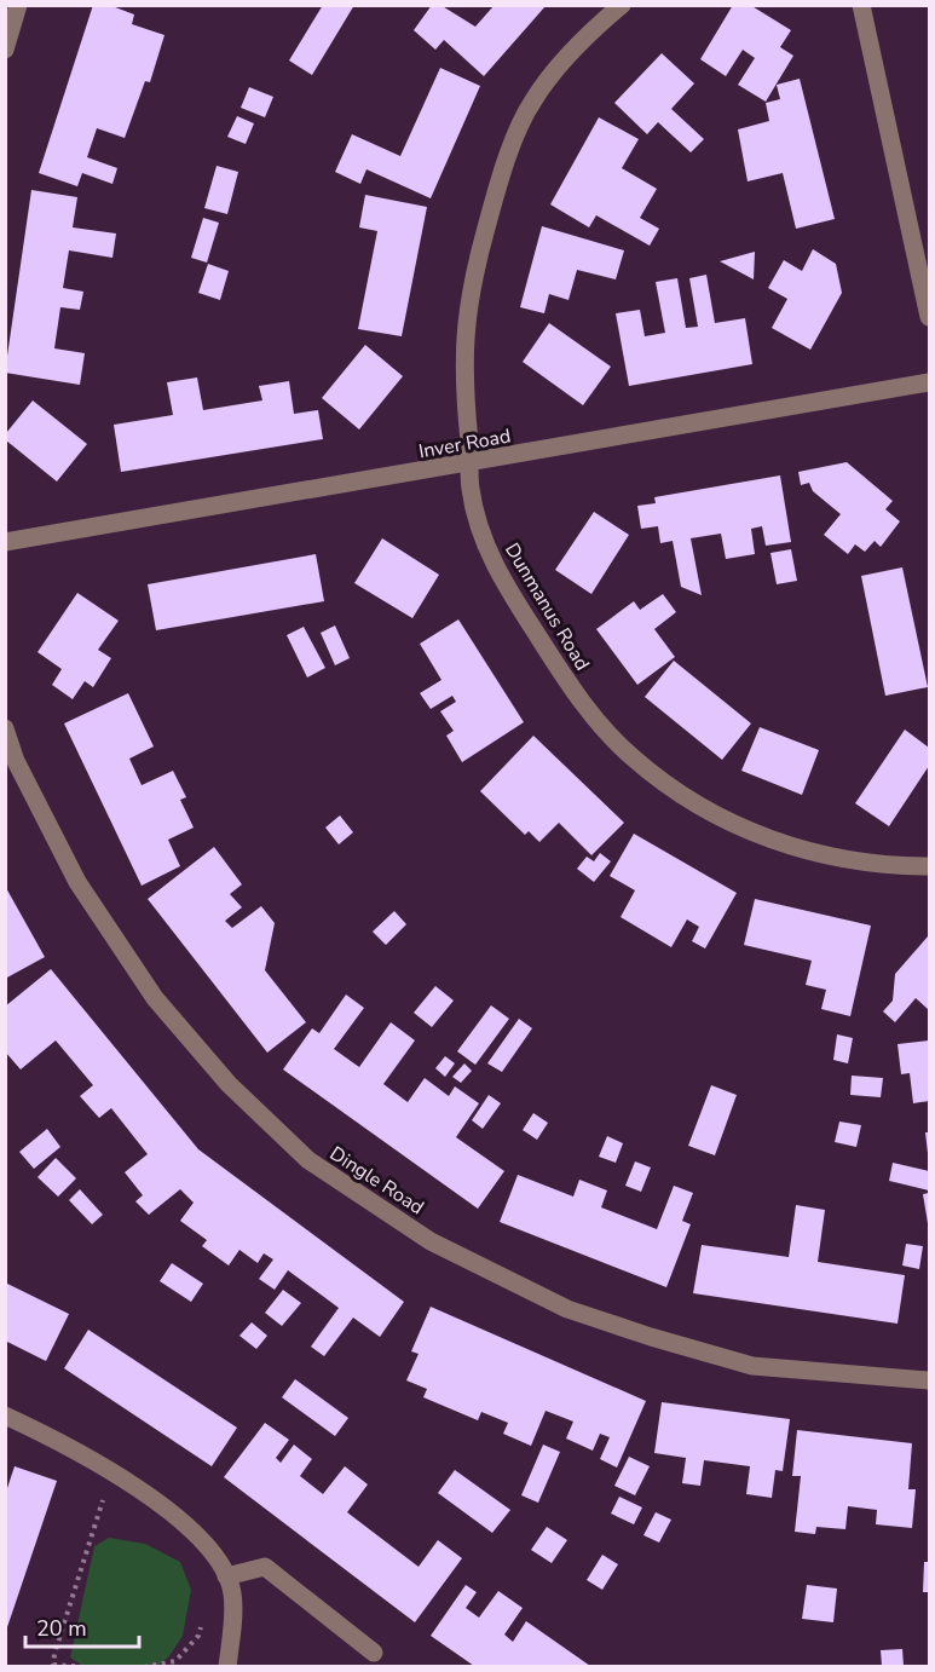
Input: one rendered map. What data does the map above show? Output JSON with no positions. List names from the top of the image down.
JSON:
{
  "streets": {
    "street": ["Inver Road", "Dunmanus Road", "Dingle Road"]
  },
  "crossings": [
    ["Inver Road", "Dunmanus Road"]
  ],
  "scale_bar": "20 m"
}
